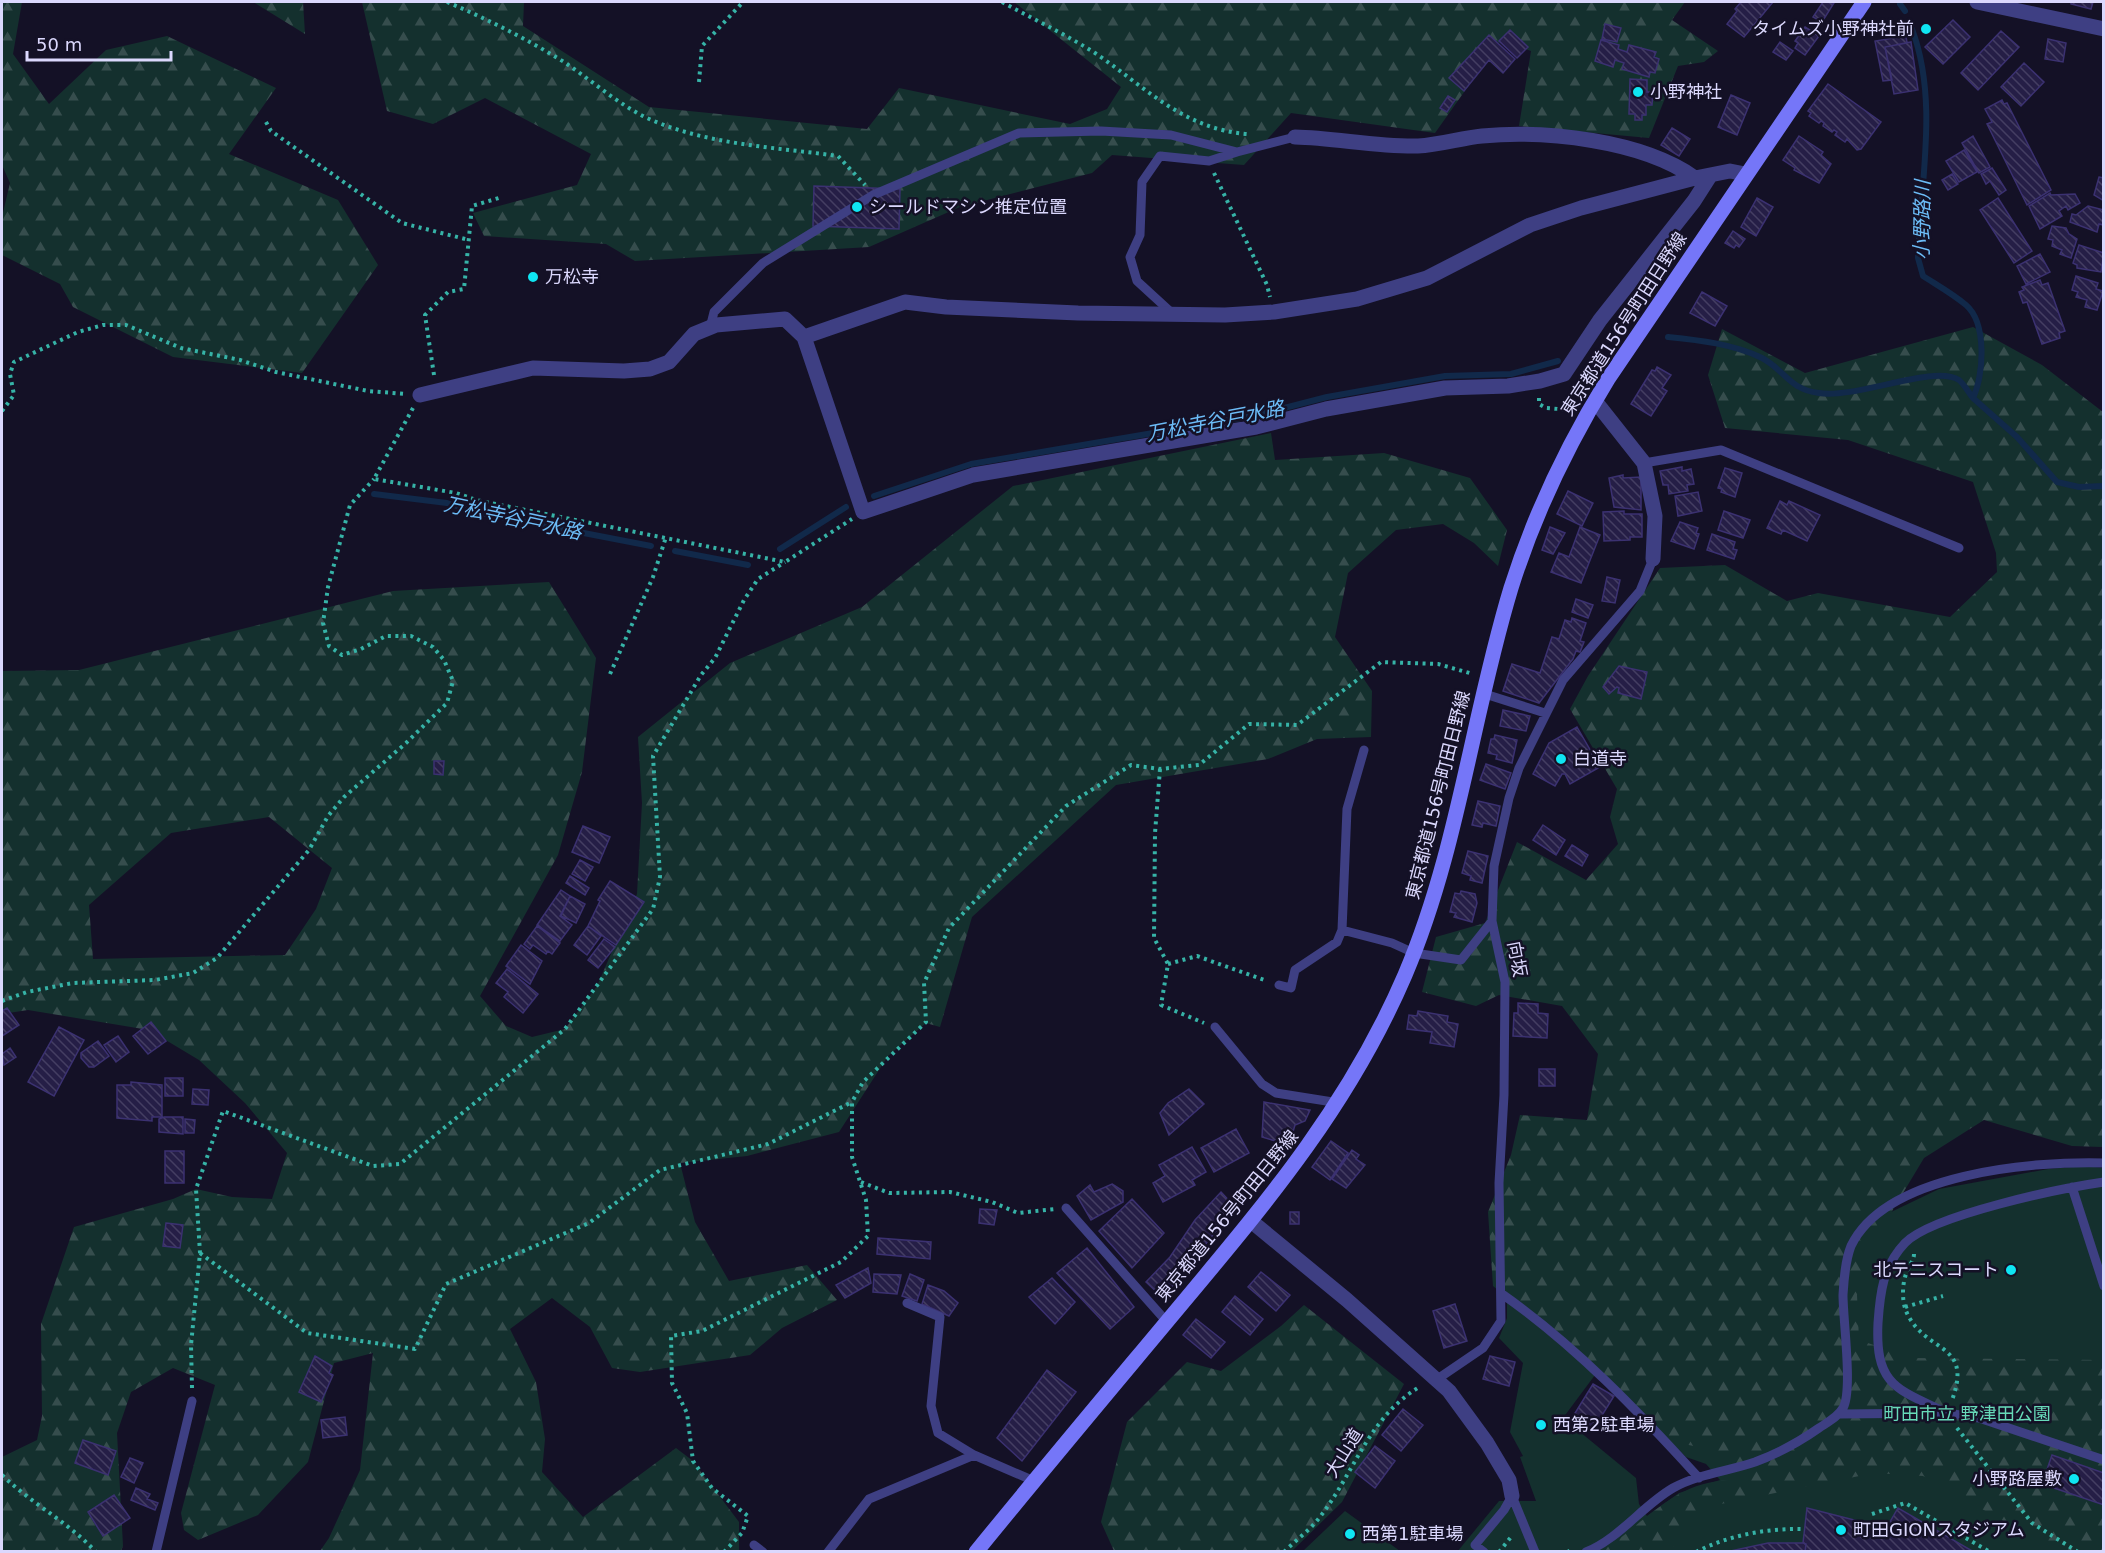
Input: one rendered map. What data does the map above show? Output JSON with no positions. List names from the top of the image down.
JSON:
{
  "streets": {
    "main road": ["東京都道156号町田日野線"],
    "lane": ["向坂"],
    "path": ["大山道"]
  },
  "crossings": [
    ["向坂", "大山道"]
  ],
  "water": ["小野路川", "万松寺谷戸水路"],
  "parks": ["町田市立 野津田公園"],
  "places": [
    "タイムズ小野神社前",
    "小野神社",
    "シールドマシン推定位置",
    "万松寺",
    "白道寺",
    "北テニスコート",
    "西第2駐車場",
    "小野路屋敷",
    "町田GIONスタジアム",
    "西第1駐車場"
  ],
  "scale_bar": "50 m"
}
